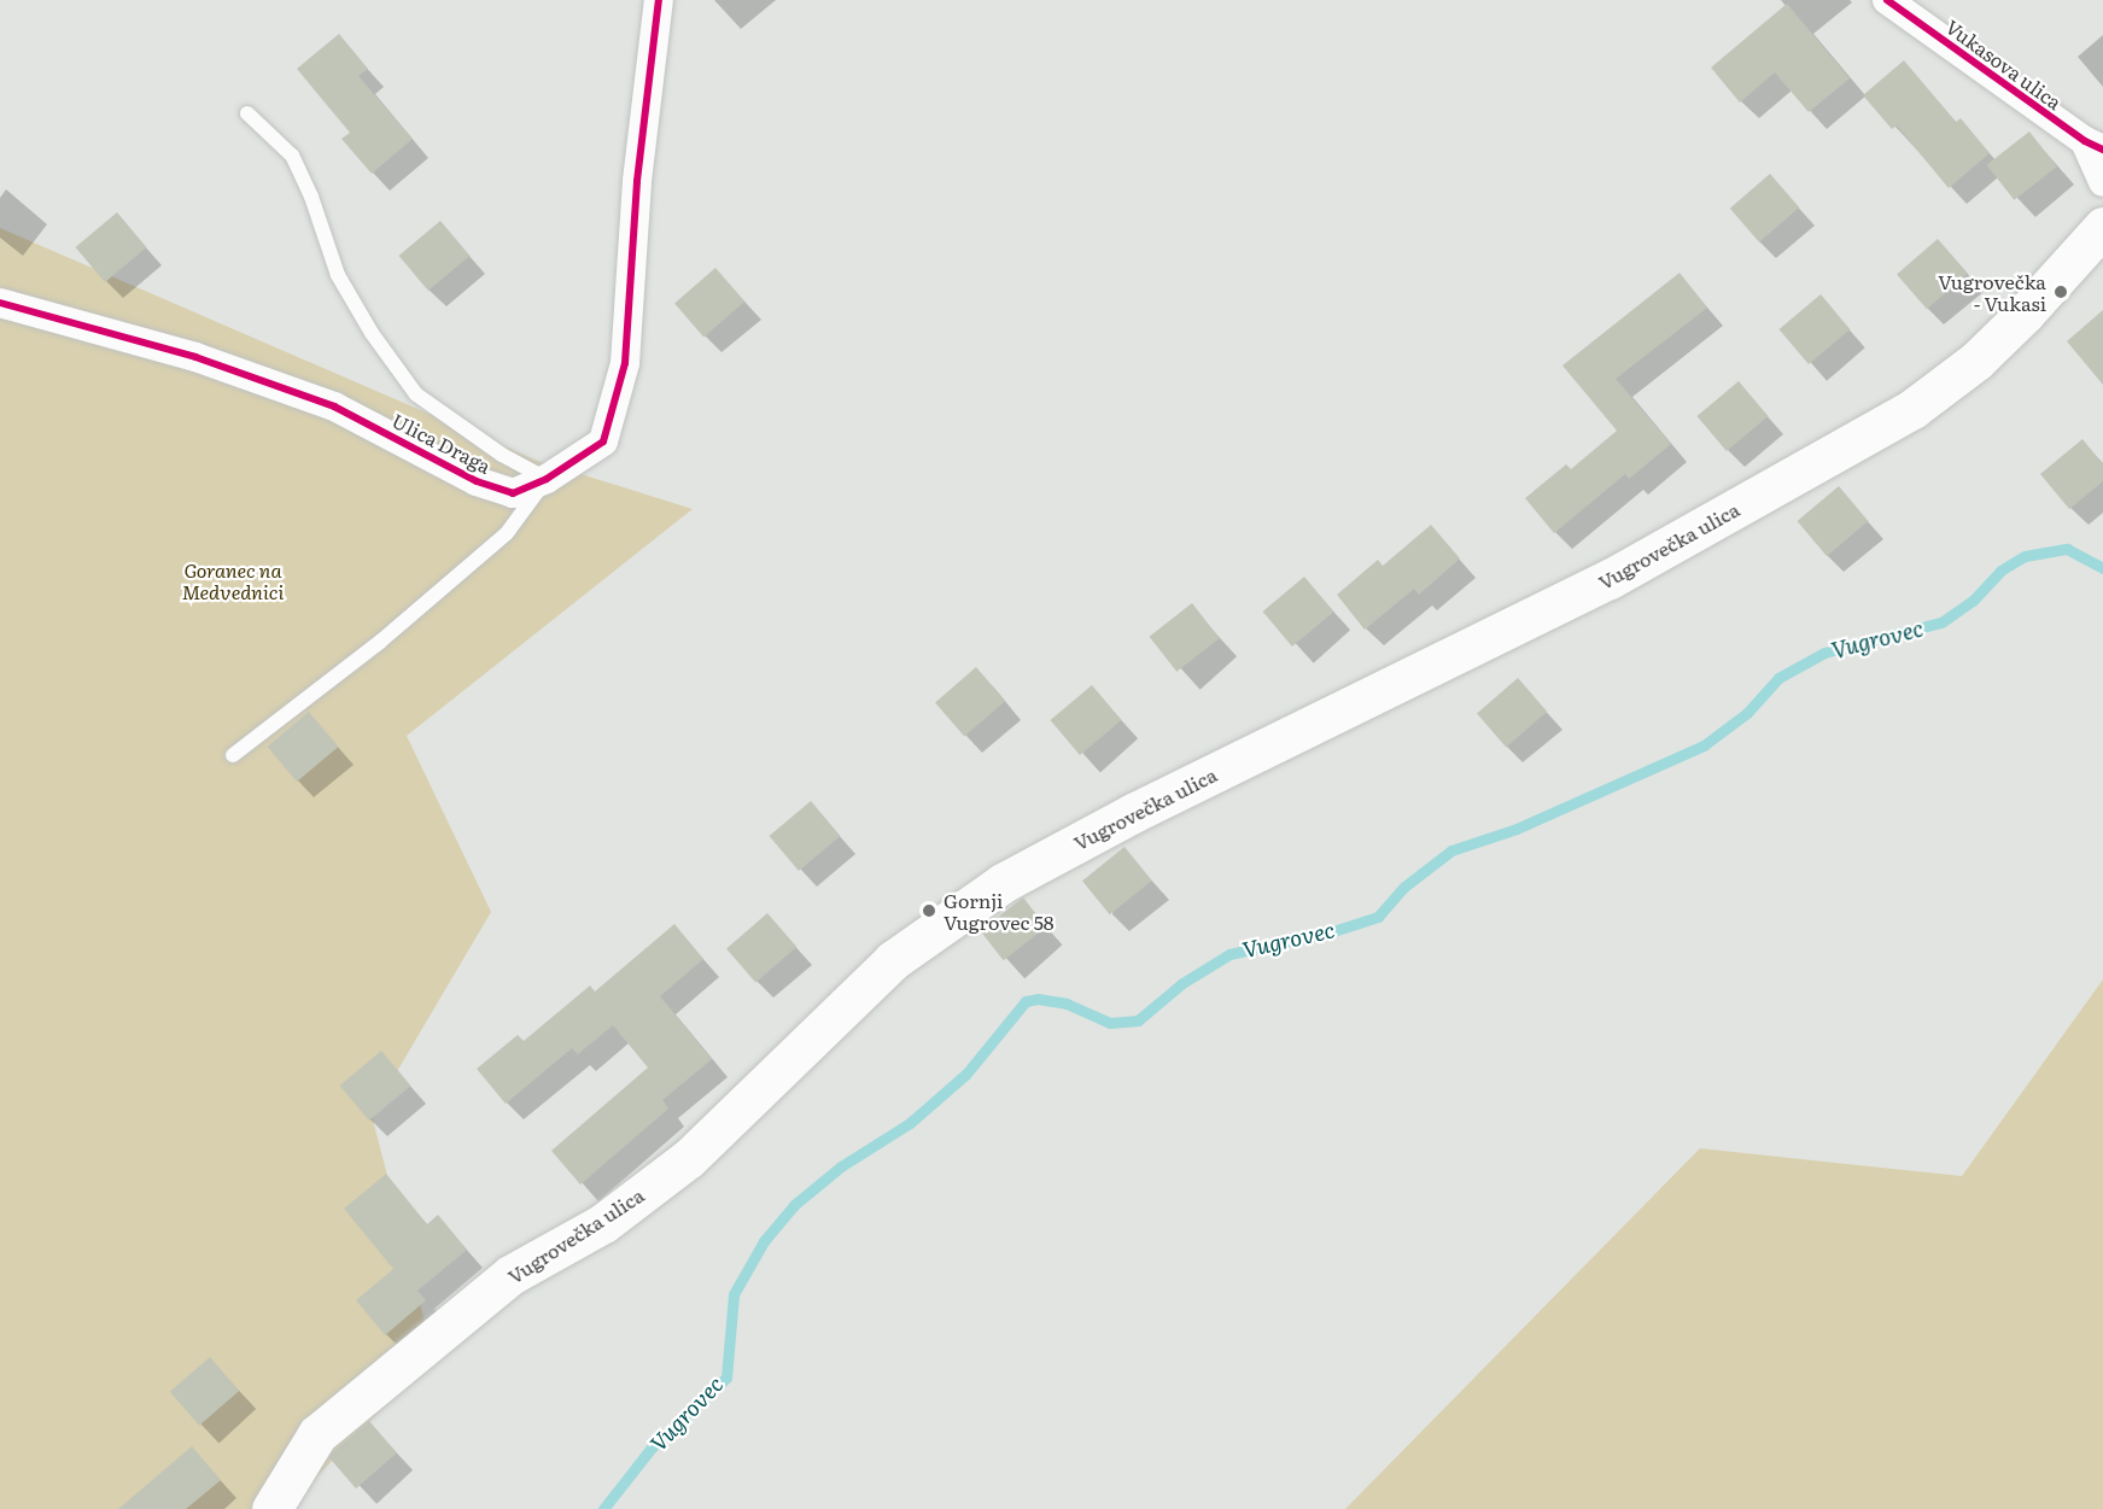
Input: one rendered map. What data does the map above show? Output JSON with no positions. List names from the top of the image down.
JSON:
{
  "streets": {
    "main road": ["Vugrovečka ulica"],
    "street": ["Vukasova ulica", "Ulica Draga"]
  },
  "water": ["Vugrovec"],
  "parks": ["Goranec na Medvednici"],
  "places": ["Vugrovečka - Vukasi", "Gornji Vugrovec 58"]
}
